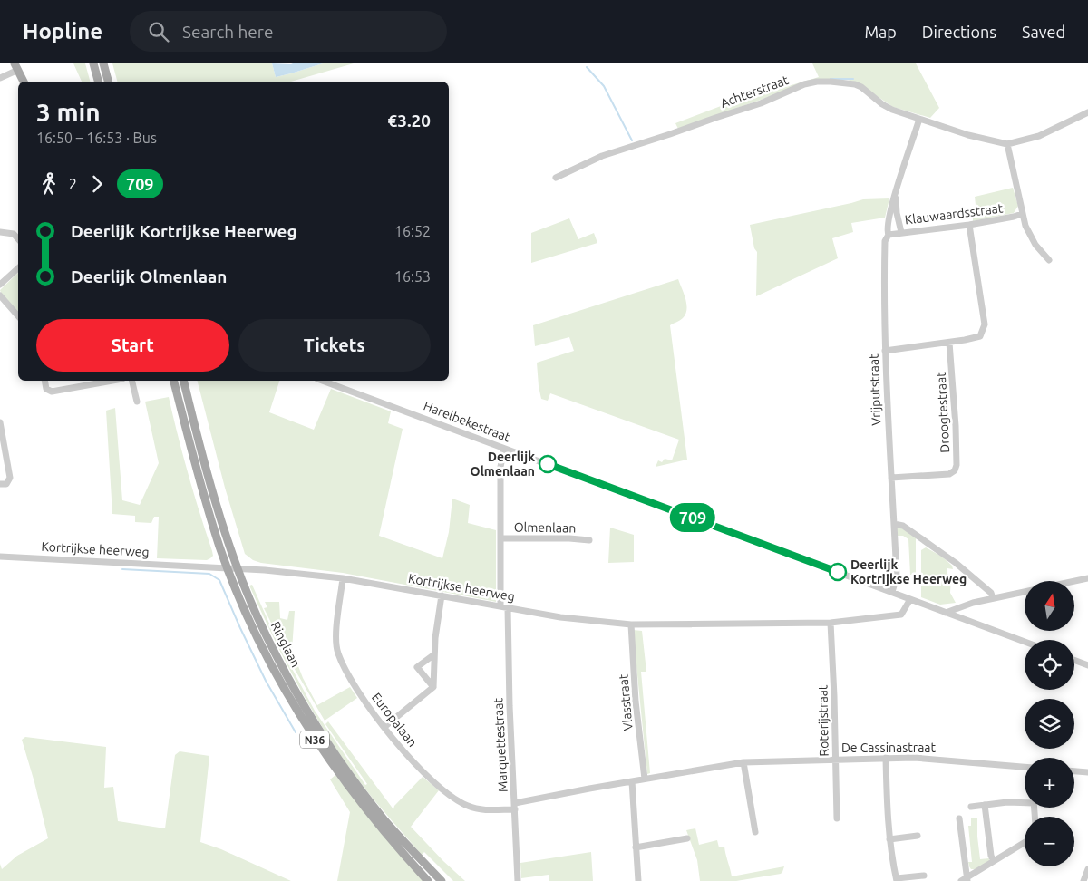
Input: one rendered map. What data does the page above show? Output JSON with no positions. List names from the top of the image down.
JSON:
{
  "streets": {
    "main road": ["Ringlaan", "N36"],
    "street": [
      "Achterstraat",
      "Klauwaardsstraat",
      "Vrijputstraat",
      "Droogtestraat",
      "Harelbekestraat",
      "Olmenlaan",
      "Kortrijkse heerweg",
      "Vlasstraat",
      "Europalaan",
      "Roterijstraat",
      "Marquettestraat",
      "De Cassinastraat"
    ]
  },
  "crossings": [
    ["Achterstraat", "Vrijputstraat"],
    ["Klauwaardsstraat", "Vrijputstraat"],
    ["Vrijputstraat", "Droogtestraat"],
    ["Vrijputstraat", "Harelbekestraat"],
    ["Harelbekestraat", "Olmenlaan"],
    ["Harelbekestraat", "Kortrijkse heerweg"],
    ["Olmenlaan", "Kortrijkse heerweg"],
    ["Olmenlaan", "Marquettestraat"],
    ["Kortrijkse heerweg", "Ringlaan"],
    ["Kortrijkse heerweg", "Vlasstraat"],
    ["Kortrijkse heerweg", "Europalaan"],
    ["Kortrijkse heerweg", "Roterijstraat"],
    ["Kortrijkse heerweg", "Marquettestraat"],
    ["Vlasstraat", "De Cassinastraat"],
    ["Europalaan", "Marquettestraat"],
    ["Europalaan", "De Cassinastraat"],
    ["Roterijstraat", "De Cassinastraat"],
    ["Marquettestraat", "De Cassinastraat"]
  ],
  "places": ["Deerlijk Olmenlaan", "Deerlijk Kortrijkse Heerweg"],
  "lines": ["bus line 709"],
  "north": "top",
  "page": {
    "header": "Hopline",
    "search": "Search here",
    "nav": ["Map", "Directions", "Saved"],
    "on_map": "709",
    "heading": ["3 min", "16:50 – 16:53 · Bus", "€3.20"],
    "legs": ["2", "709"],
    "list": [
      {
        "name": "Deerlijk Kortrijkse Heerweg",
        "value": "16:52"
      },
      {
        "name": "Deerlijk Olmenlaan",
        "value": "16:53"
      }
    ],
    "buttons": ["Start", "Tickets"],
    "map_buttons": ["+", "−"]
  }
}
